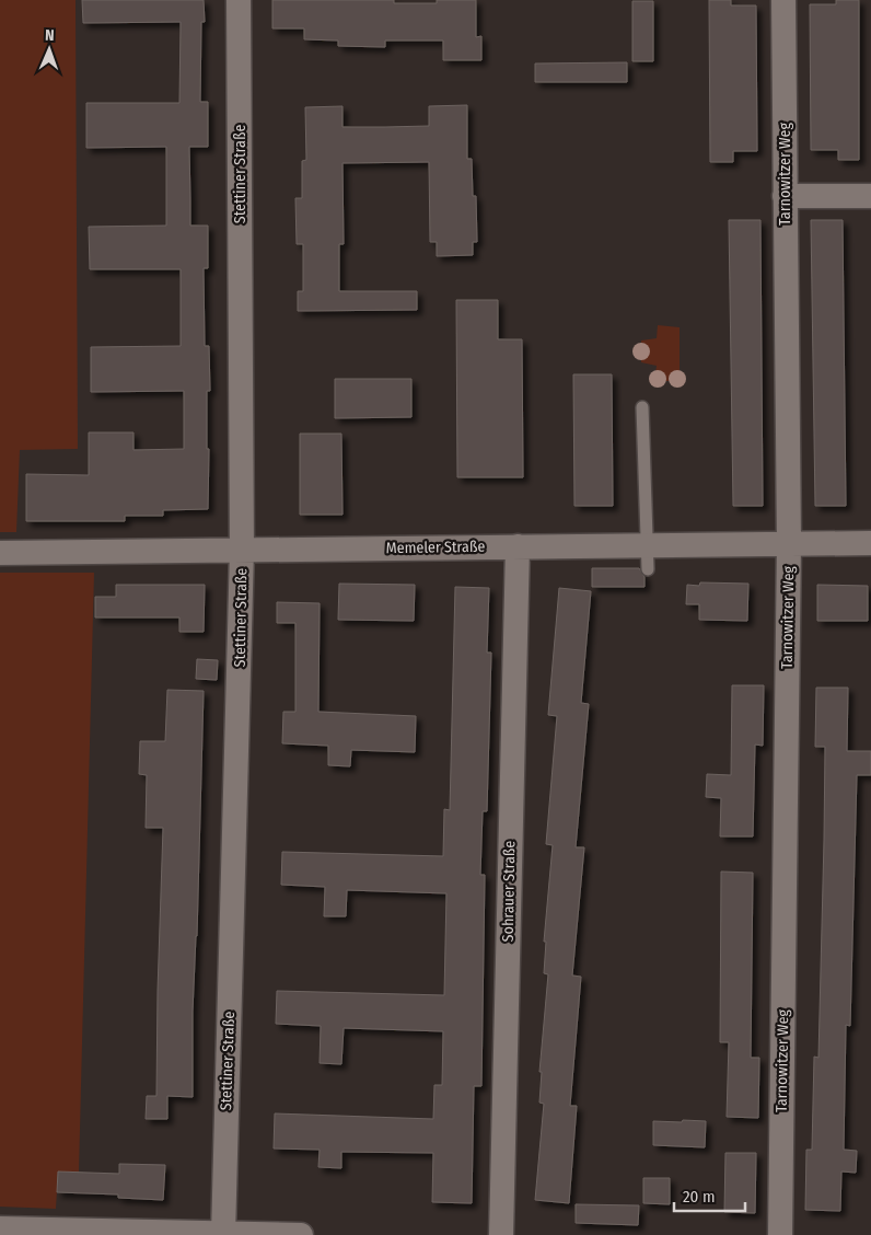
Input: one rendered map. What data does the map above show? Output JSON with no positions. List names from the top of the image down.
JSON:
{
  "streets": {
    "street": [
      "Stettiner Straße",
      "Tarnowitzer Weg",
      "Memeler Straße",
      "Sohrauer Straße"
    ]
  },
  "crossings": [
    ["Stettiner Straße", "Memeler Straße"],
    ["Tarnowitzer Weg", "Memeler Straße"],
    ["Memeler Straße", "Sohrauer Straße"]
  ],
  "scale_bar": "20 m",
  "north": "top"
}
